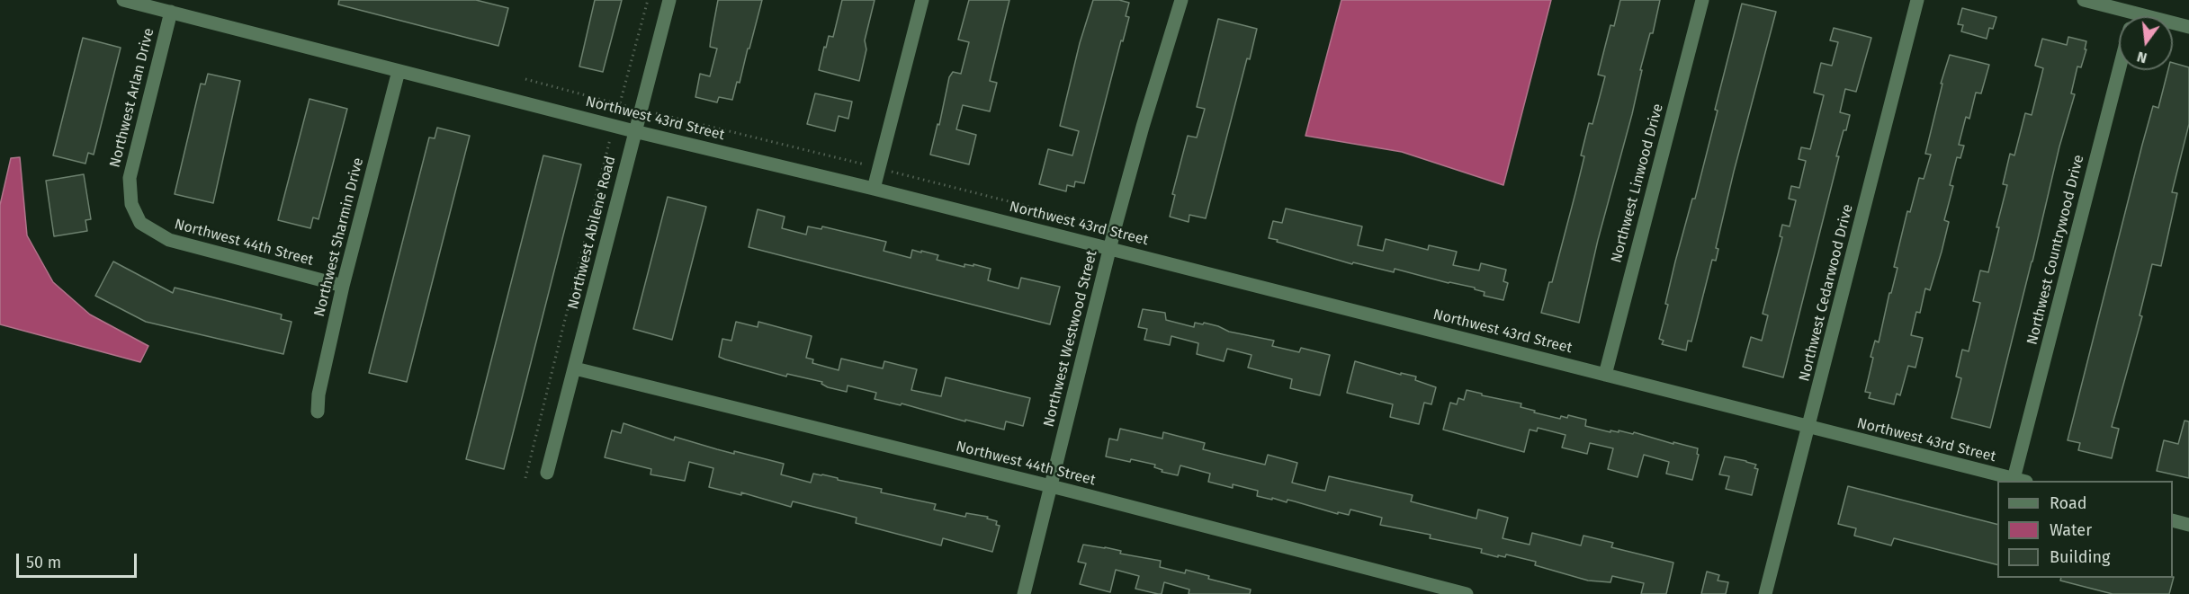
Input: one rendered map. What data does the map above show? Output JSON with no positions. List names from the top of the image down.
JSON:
{
  "streets": {
    "street": [
      "Northwest Arlan Drive",
      "Northwest 43rd Street",
      "Northwest Linwood Drive",
      "Northwest Abilene Road",
      "Northwest Sharmin Drive",
      "Northwest 44th Street",
      "Northwest Countrywood Drive",
      "Northwest Cedarwood Drive",
      "Northwest Westwood Street"
    ]
  },
  "crossings": [
    ["Northwest Arlan Drive", "Northwest 43rd Street"],
    ["Northwest Arlan Drive", "Northwest 44th Street"],
    ["Northwest 43rd Street", "Northwest Linwood Drive"],
    ["Northwest 43rd Street", "Northwest Abilene Road"],
    ["Northwest 43rd Street", "Northwest Sharmin Drive"],
    ["Northwest 43rd Street", "Northwest Countrywood Drive"],
    ["Northwest 43rd Street", "Northwest Cedarwood Drive"],
    ["Northwest 43rd Street", "Northwest Westwood Street"],
    ["Northwest Abilene Road", "Northwest 44th Street"],
    ["Northwest Sharmin Drive", "Northwest 44th Street"],
    ["Northwest 44th Street", "Northwest Westwood Street"]
  ],
  "legend": ["Road", "Water", "Building"],
  "scale_bar": "50 m",
  "north": "bottom"
}
